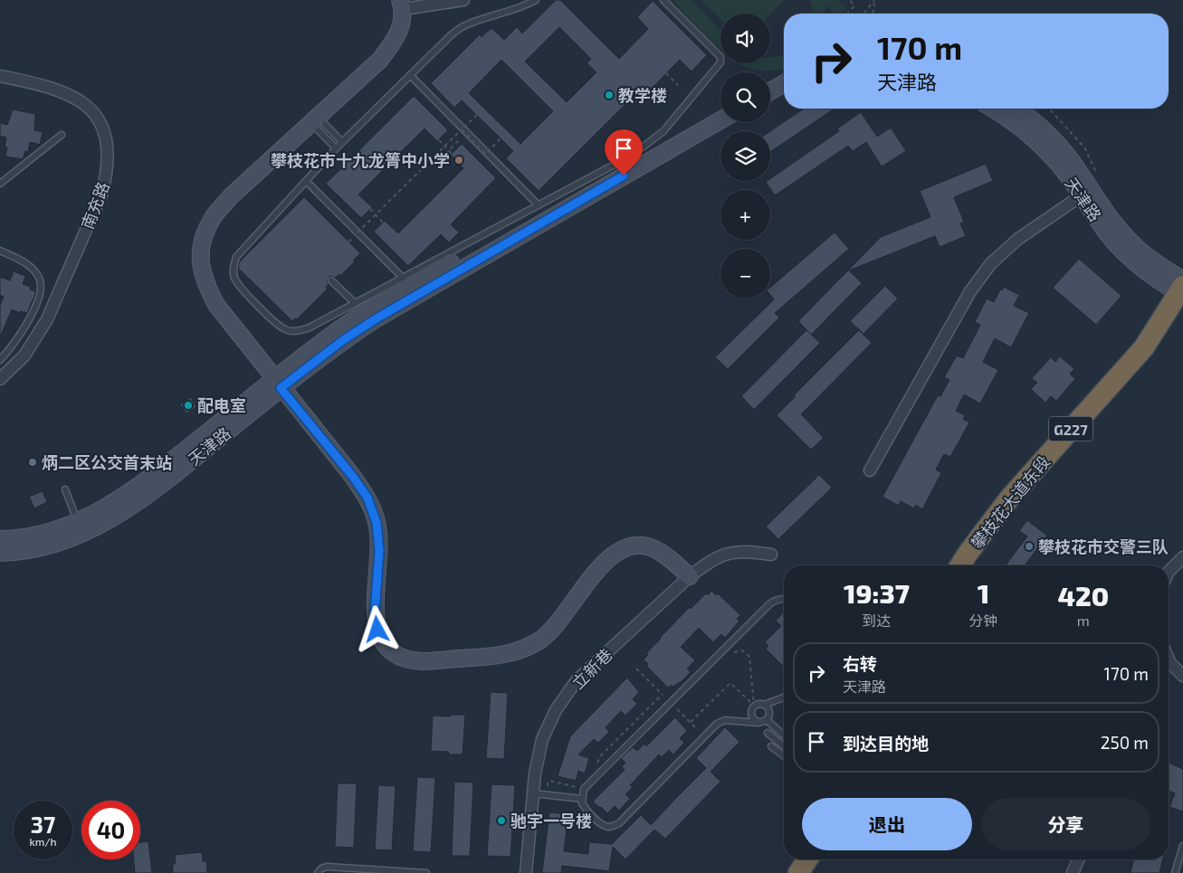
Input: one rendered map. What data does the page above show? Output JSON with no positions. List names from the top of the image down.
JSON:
{
  "streets": {
    "highway": ["G227", "攀枝花大道东段"],
    "main road": ["天津路"],
    "street": ["南充路", "立新巷"]
  },
  "crossings": [
    ["天津路", "攀枝花大道东段"]
  ],
  "places": [
    "教学楼",
    "攀枝花市十九龙箐中小学",
    "配电室",
    "炳二区公交首末站",
    "攀枝花市交警三队",
    "驰宇一号楼"
  ],
  "page": {
    "map_buttons": ["+", "−"],
    "turn": ["170 m", "天津路"],
    "eta": [
      "19:37",
      "到达",
      "1",
      "分钟",
      "420",
      "m"
    ],
    "list": [
      {
        "name": "右转",
        "note": "天津路",
        "value": "170 m"
      },
      {
        "name": "到达目的地",
        "value": "250 m"
      }
    ],
    "buttons": ["退出", "分享"],
    "speed": "37 km/h",
    "limit": "40"
  }
}
